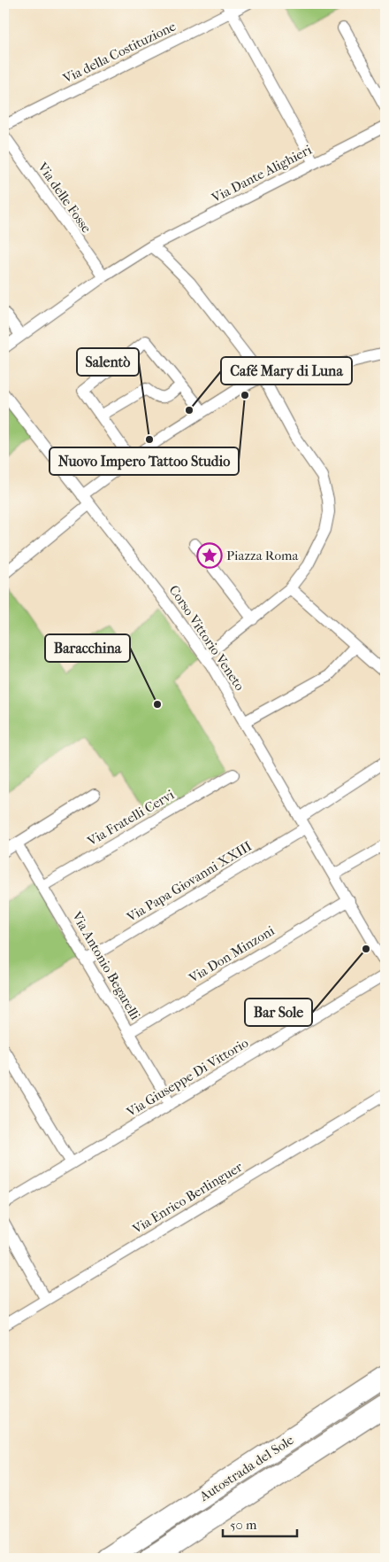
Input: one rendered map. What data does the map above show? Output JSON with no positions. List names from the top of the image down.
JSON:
{
  "streets": {
    "highway": ["Autostrada del Sole"],
    "street": [
      "Via della Costituzione",
      "Via Dante Alighieri",
      "Via delle Fosse",
      "Corso Vittorio Veneto",
      "Via Fratelli Cervi",
      "Via Papa Giovanni XXIII",
      "Via Don Minzoni",
      "Via Antonio Begarelli",
      "Via Giuseppe Di Vittorio",
      "Via Enrico Berlinguer"
    ]
  },
  "crossings": [
    ["Via Dante Alighieri", "Via delle Fosse"],
    ["Corso Vittorio Veneto", "Via Papa Giovanni XXIII"],
    ["Corso Vittorio Veneto", "Via Don Minzoni"],
    ["Via Fratelli Cervi", "Via Antonio Begarelli"],
    ["Via Papa Giovanni XXIII", "Via Antonio Begarelli"],
    ["Via Don Minzoni", "Via Antonio Begarelli"],
    ["Via Antonio Begarelli", "Via Giuseppe Di Vittorio"]
  ],
  "places": {
    "other": [
      "Nuovo Impero Tattoo Studio",
      "Café Mary di Luna",
      "Salentò",
      "Baracchina",
      "Bar Sole"
    ],
    "place": ["Piazza Roma"]
  },
  "scale_bar": "50 m"
}
